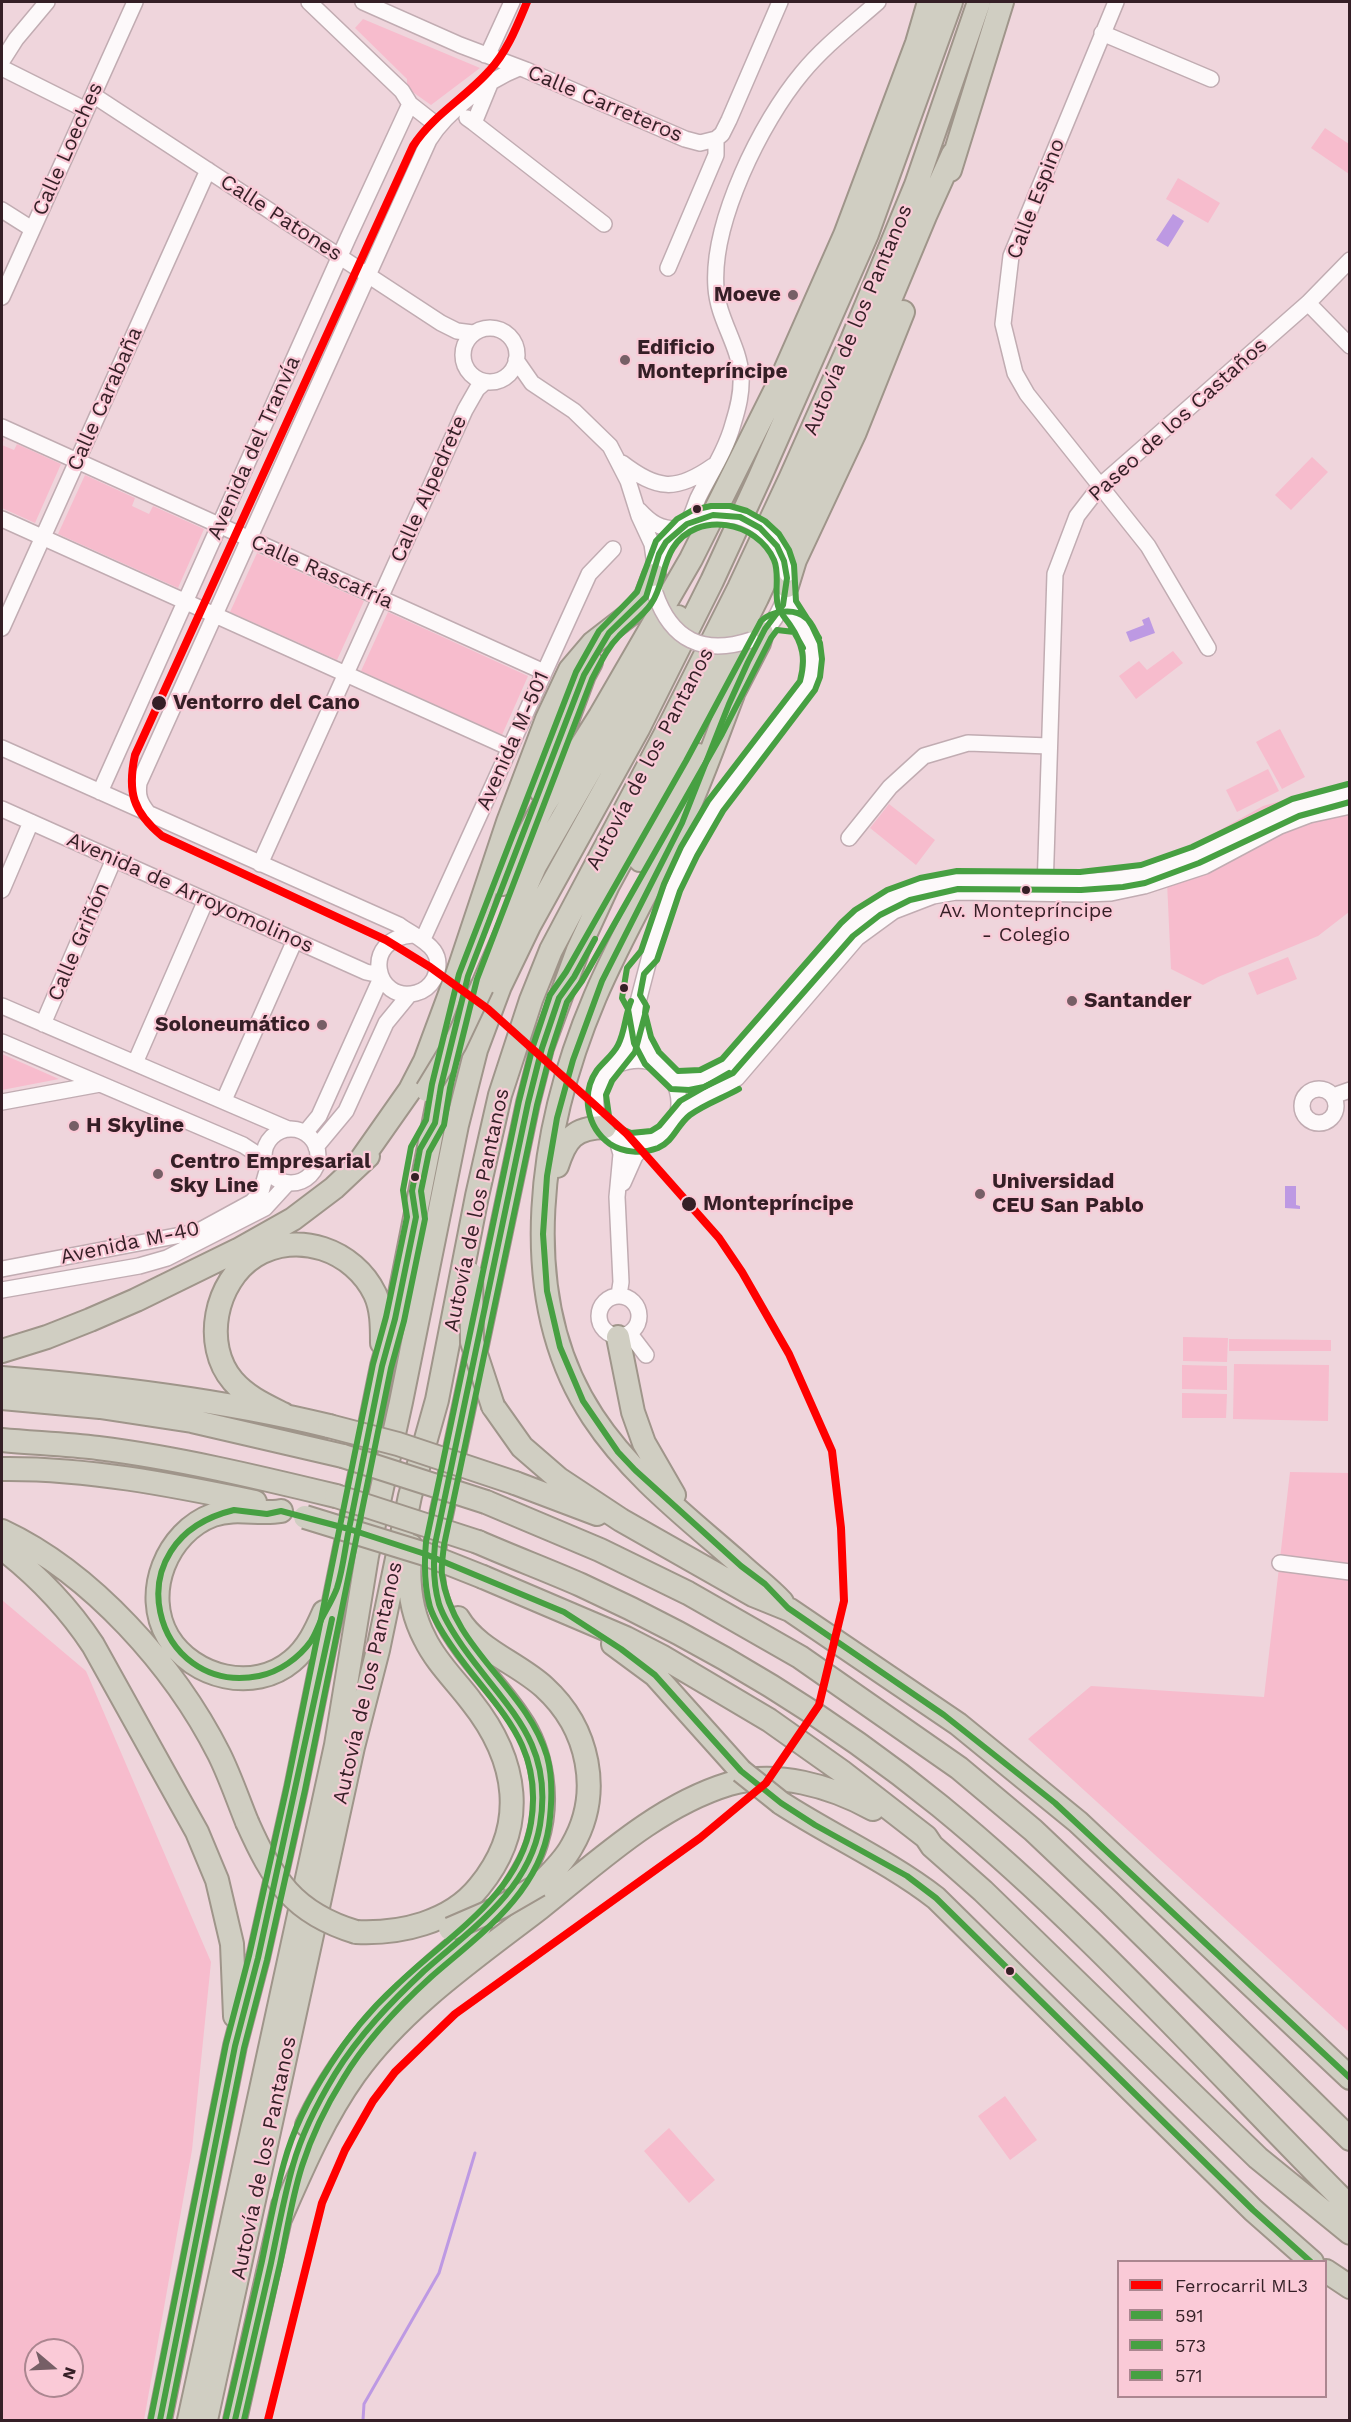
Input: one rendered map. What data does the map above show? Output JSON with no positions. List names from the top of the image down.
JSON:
{
  "streets": {
    "highway": ["Autovía de los Pantanos"],
    "street": [
      "Calle Carreteros",
      "Calle Loeches",
      "Calle Espino",
      "Calle Patones",
      "Calle Carabaña",
      "Paseo de los Castaños",
      "Avenida del Tranvía",
      "Calle Alpedrete",
      "Calle Rascafría",
      "Avenida M-501",
      "Avenida de Arroyomolinos",
      "Calle Griñón",
      "Avenida M-40"
    ]
  },
  "crossings": [
    ["Calle Carreteros", "Avenida del Tranvía"],
    ["Calle Loeches", "Calle Patones"],
    ["Calle Espino", "Paseo de los Castaños"],
    ["Calle Patones", "Calle Carabaña"],
    ["Calle Patones", "Avenida del Tranvía"],
    ["Calle Patones", "Calle Alpedrete"],
    ["Calle Carabaña", "Calle Rascafría"],
    ["Avenida del Tranvía", "Calle Rascafría"],
    ["Calle Alpedrete", "Calle Rascafría"],
    ["Calle Rascafría", "Avenida M-501"],
    ["Avenida M-501", "Avenida de Arroyomolinos"],
    ["Avenida de Arroyomolinos", "Calle Griñón"]
  ],
  "places": [
    "Moeve",
    "Edificio Montepríncipe",
    "Ventorro del Cano",
    "Av. Montepríncipe - Colegio",
    "Santander",
    "Soloneumático",
    "H Skyline",
    "Centro Empresarial Sky Line",
    "Universidad CEU San Pablo",
    "Montepríncipe"
  ],
  "lines": [
    "rail line ML3",
    "transit line 571",
    "transit line 591",
    "transit line 573"
  ],
  "legend": [
    "Ferrocarril ML3",
    "591",
    "573",
    "571"
  ],
  "north": "right"
}
